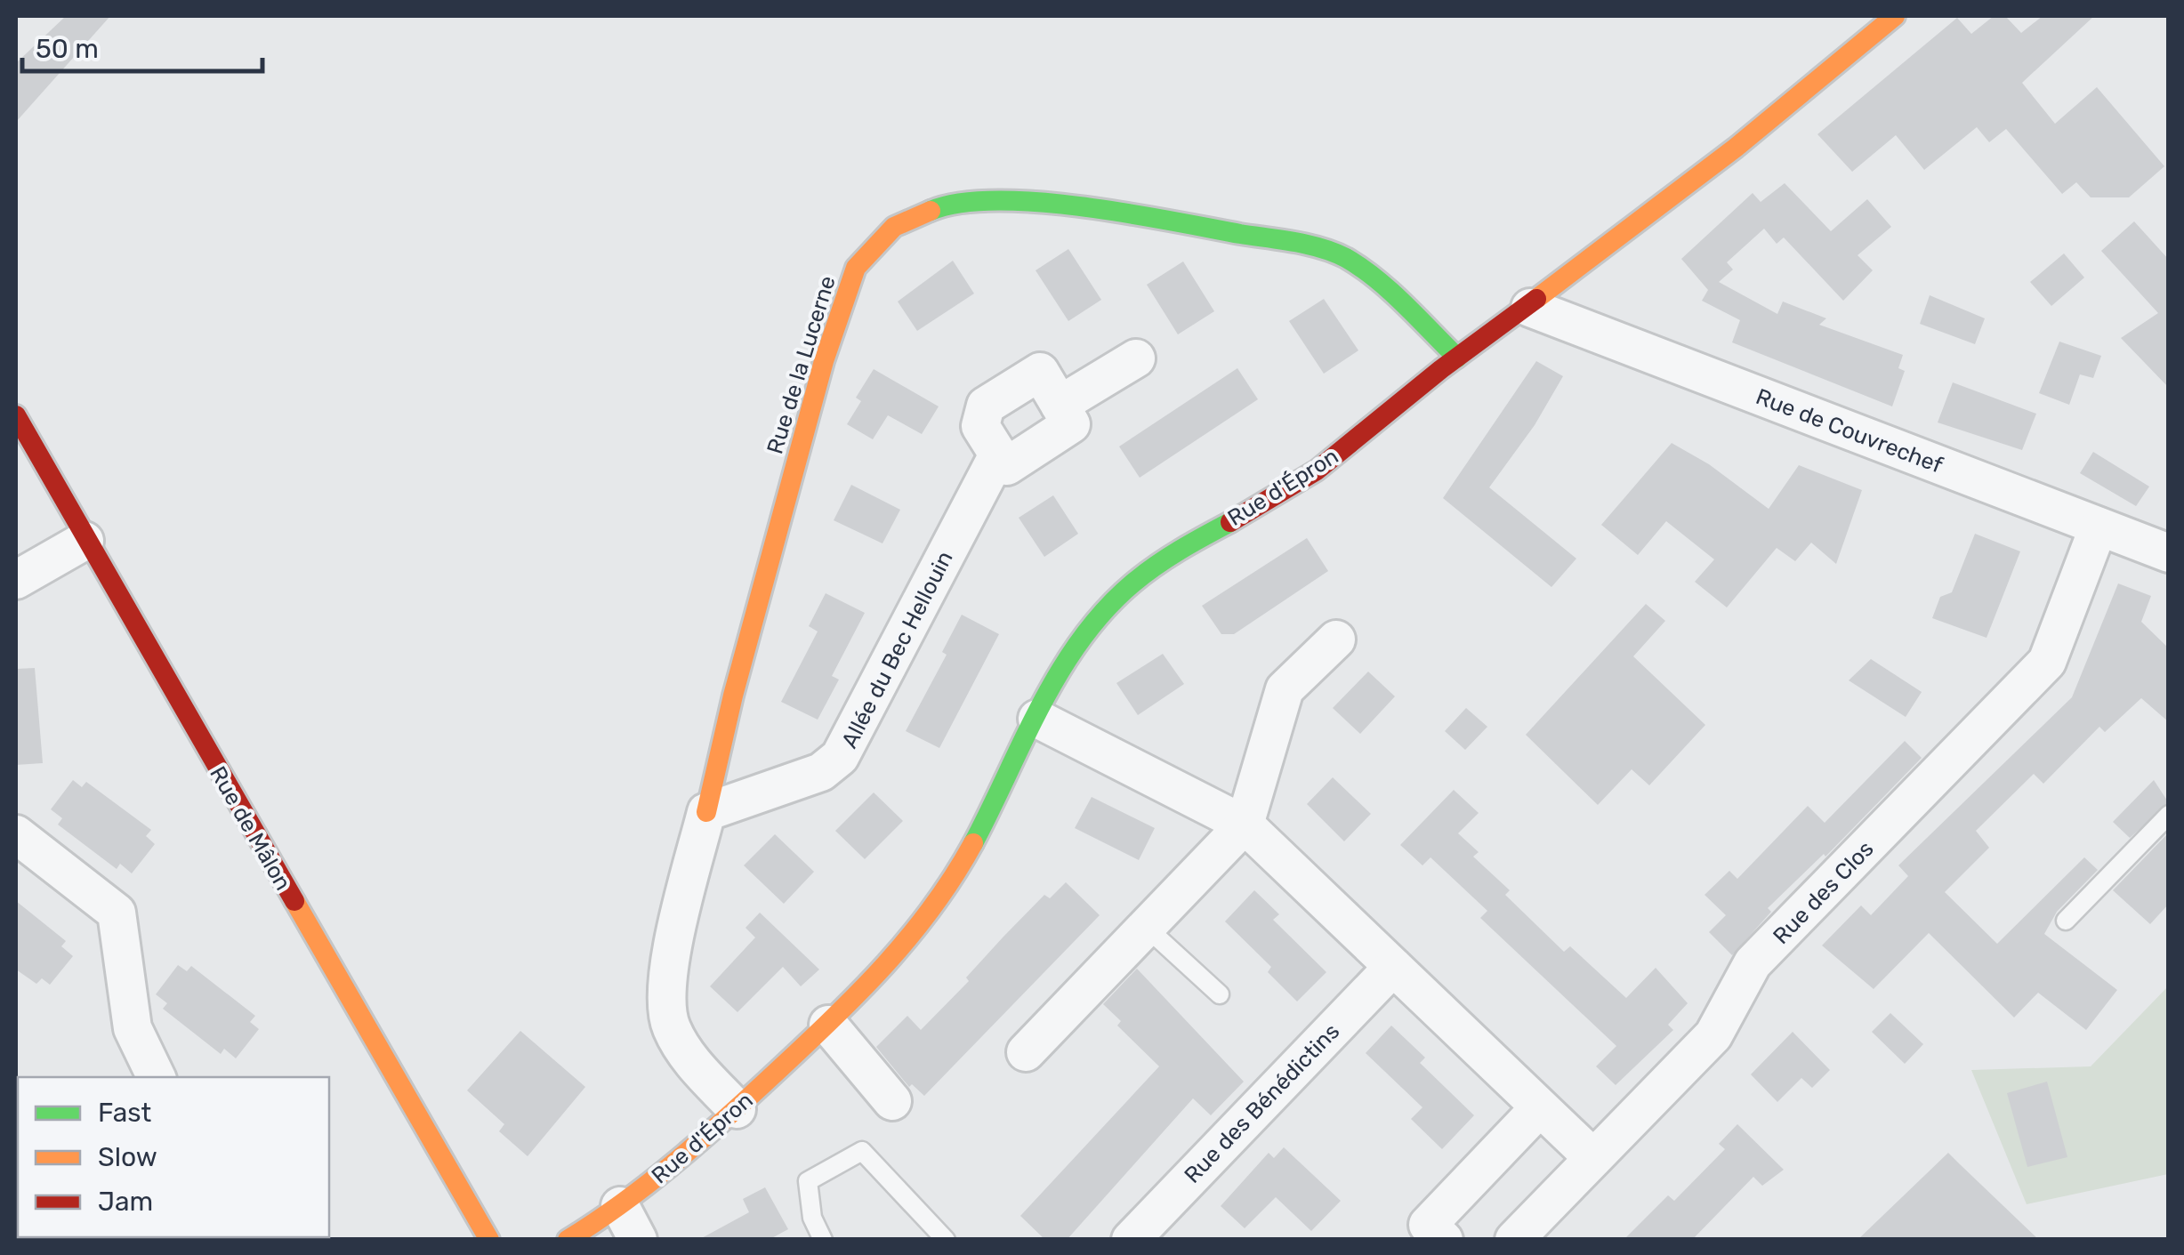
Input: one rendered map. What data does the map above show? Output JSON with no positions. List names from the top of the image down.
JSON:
{
  "streets": {
    "street": [
      "Rue de la Lucerne",
      "Rue de Couvrechef",
      "Rue d'Épron",
      "Allée du Bec Hellouin",
      "Rue de Mâlon",
      "Rue des Clos",
      "Rue des Bénédictins"
    ]
  },
  "crossings": [
    ["Rue de la Lucerne", "Rue d'Épron"],
    ["Rue de la Lucerne", "Allée du Bec Hellouin"],
    ["Rue de Couvrechef", "Rue d'Épron"],
    ["Rue de Couvrechef", "Rue des Clos"]
  ],
  "legend": ["Fast", "Slow", "Jam"],
  "scale_bar": "50 m"
}
